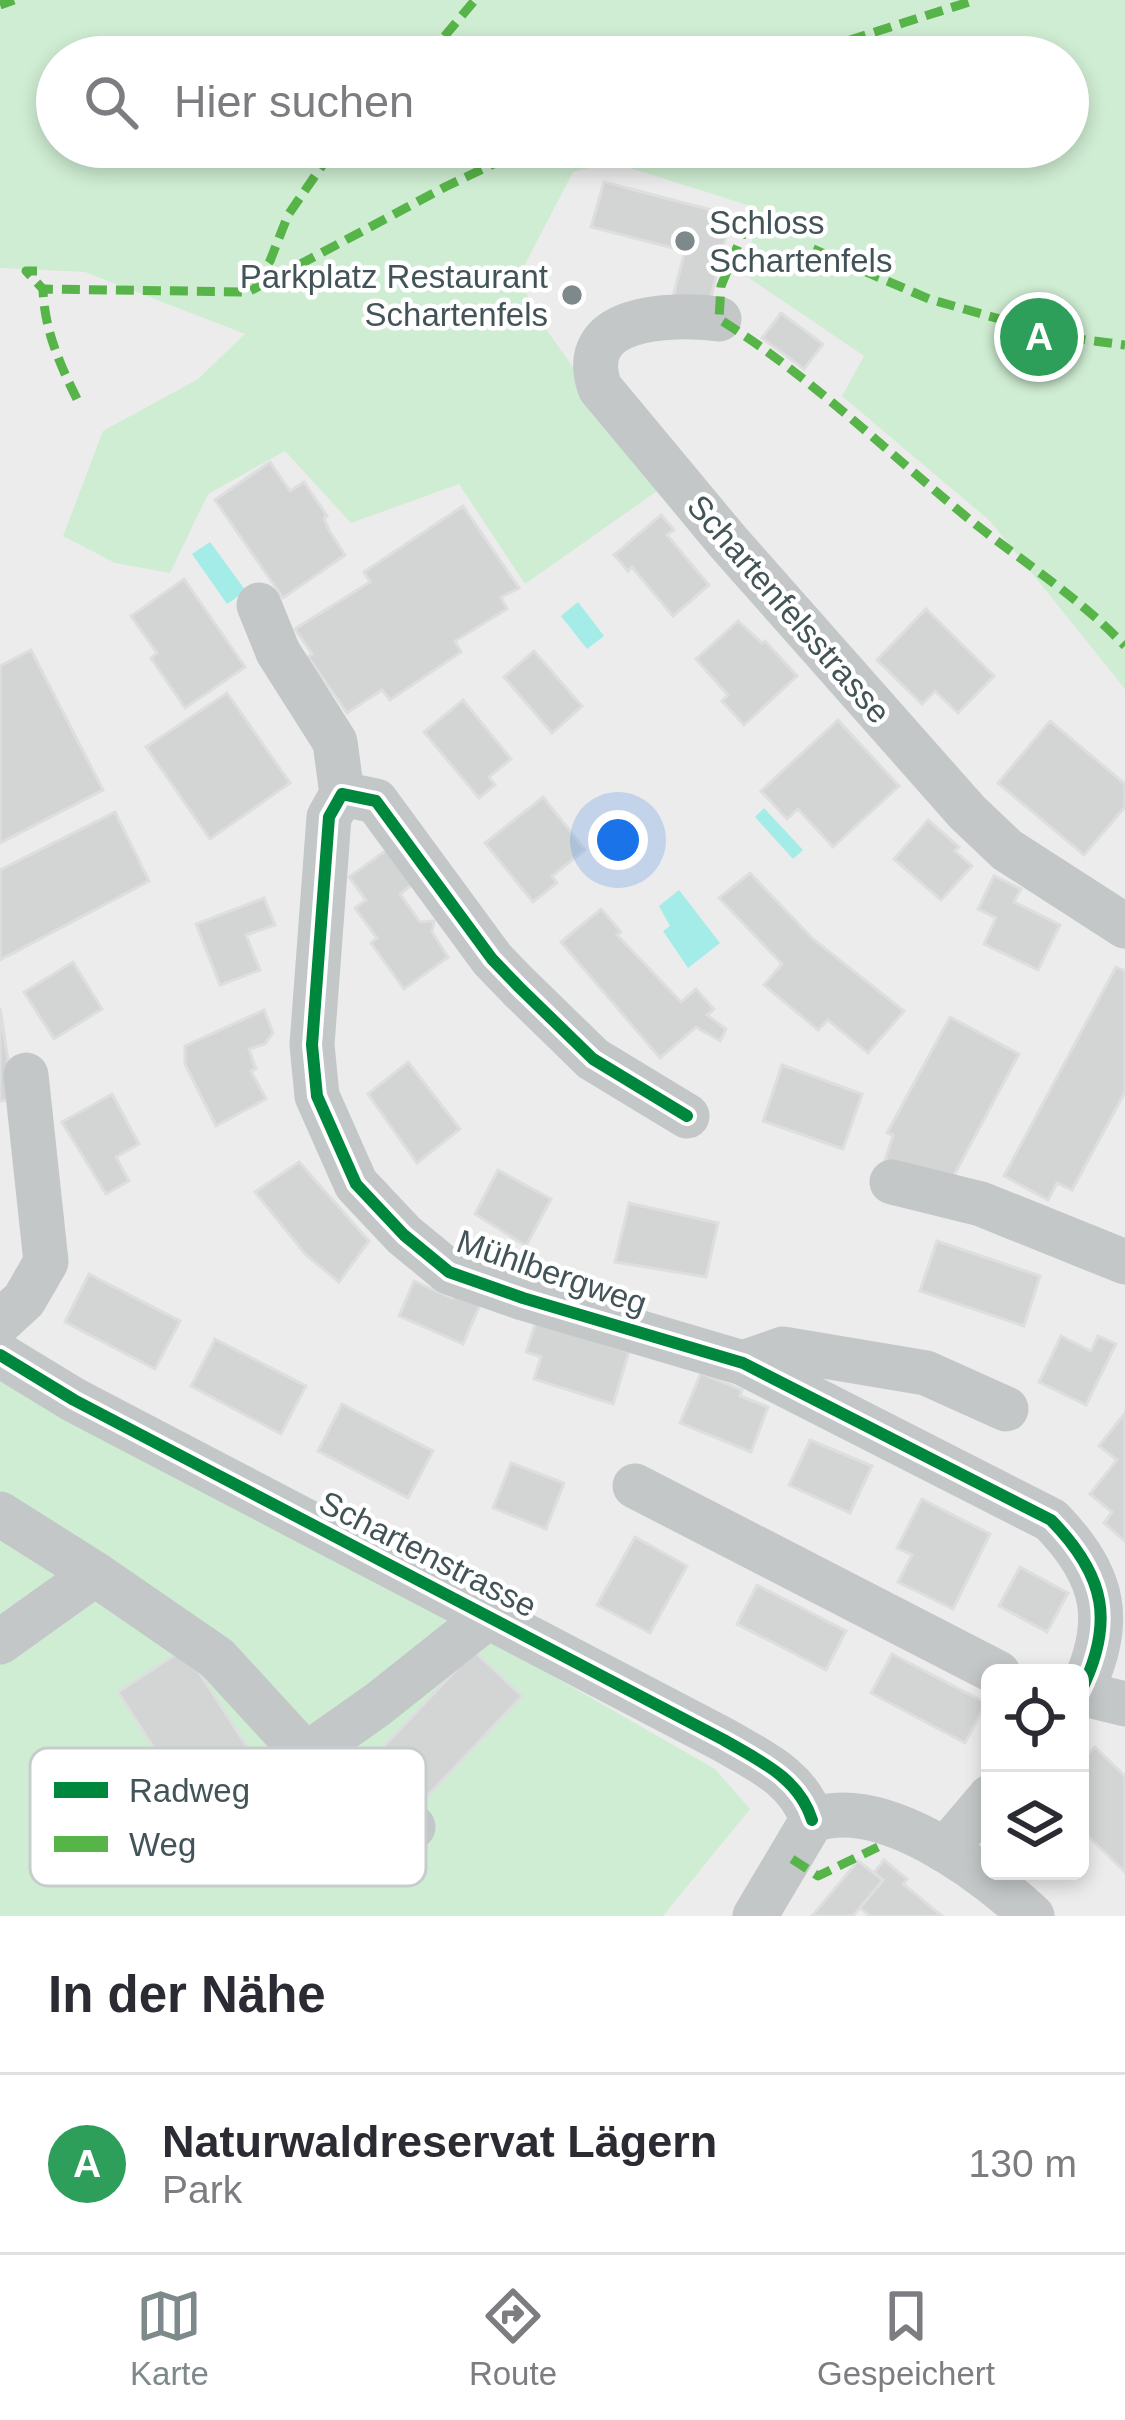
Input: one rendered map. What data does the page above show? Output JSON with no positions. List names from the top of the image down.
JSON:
{
  "streets": {
    "street": ["Schartenfelsstrasse", "Mühlbergweg", "Schartenstrasse"]
  },
  "places": ["Schloss Schartenfels", "Parkplatz Restaurant Schartenfels"],
  "legend": ["Radweg", "Weg"],
  "page": {
    "search": "Hier suchen",
    "pins": "A",
    "heading": "In der Nähe",
    "list": [
      {
        "mark": "A",
        "name": "Naturwaldreservat Lägern",
        "note": "Park",
        "value": "130 m"
      }
    ],
    "nav": ["Karte", "Route", "Gespeichert"]
  }
}
